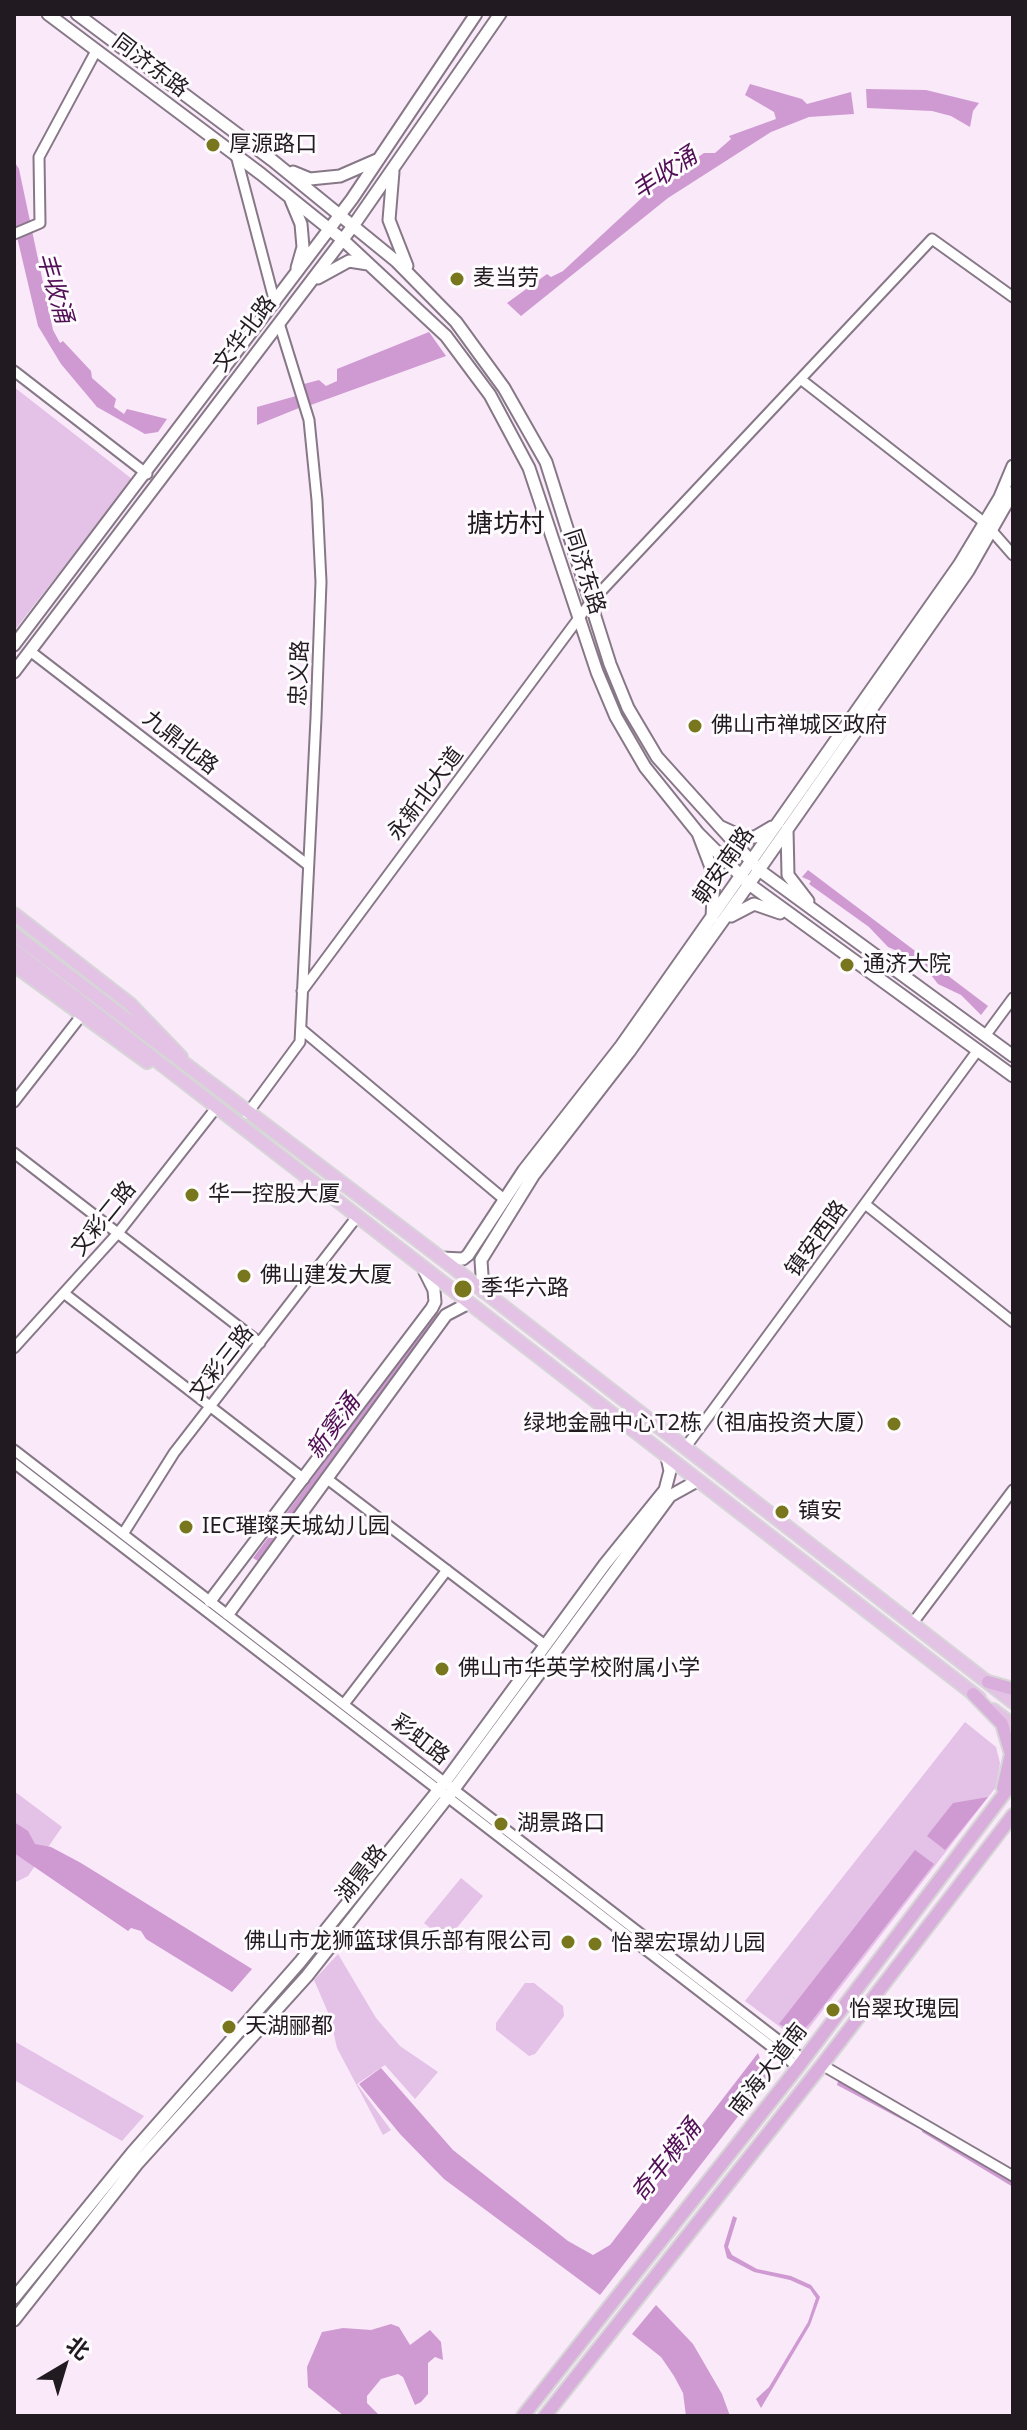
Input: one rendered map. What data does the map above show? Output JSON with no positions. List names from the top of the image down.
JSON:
{
  "streets": {
    "highway": ["南海大道南"],
    "main road": [
      "同济东路",
      "文华北路",
      "朝安南路",
      "湖景路"
    ],
    "street": [
      "忠义路",
      "九鼎北路",
      "永新北大道",
      "文彩二路",
      "镇安西路",
      "文彩三路",
      "彩虹路"
    ]
  },
  "crossings": [
    ["同济东路", "文华北路"],
    ["同济东路", "永新北大道"],
    ["同济东路", "朝安南路"],
    ["同济东路", "镇安西路"],
    ["文华北路", "忠义路"],
    ["文华北路", "九鼎北路"],
    ["忠义路", "九鼎北路"],
    ["忠义路", "永新北大道"],
    ["文彩三路", "彩虹路"],
    ["彩虹路", "湖景路"],
    ["彩虹路", "南海大道南"]
  ],
  "districts": ["搪坊村"],
  "water": ["丰收涌", "新窦涌", "奇丰横涌"],
  "places": [
    "厚源路口",
    "麦当劳",
    "佛山市禅城区政府",
    "通济大院",
    "华一控股大厦",
    "佛山建发大厦",
    "季华六路",
    "绿地金融中心T2栋（祖庙投资大厦）",
    "镇安",
    "IEC璀璨天城幼儿园",
    "佛山市华英学校附属小学",
    "湖景路口",
    "佛山市龙狮篮球俱乐部有限公司",
    "怡翠宏璟幼儿园",
    "怡翠玫瑰园",
    "天湖郦都"
  ],
  "north": "top right"
}
